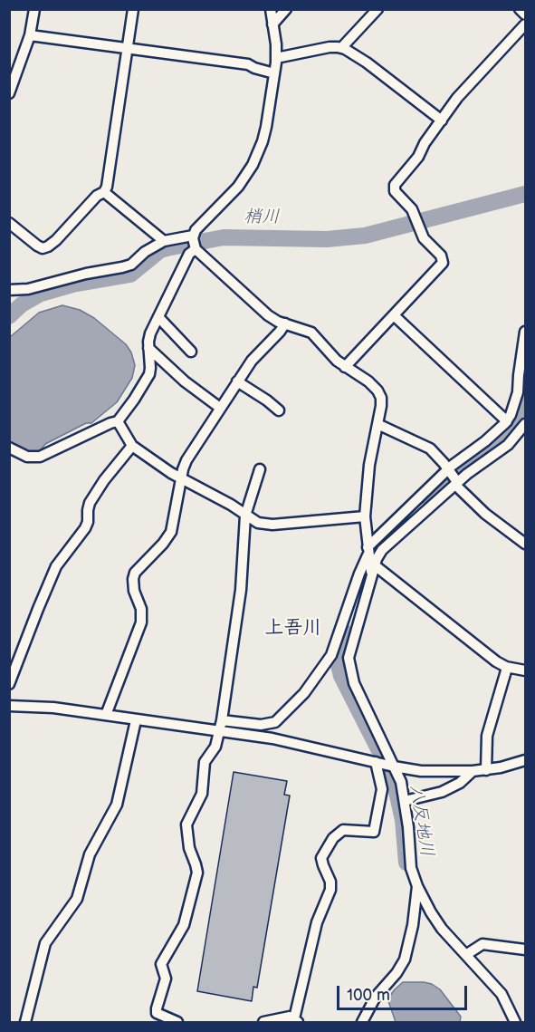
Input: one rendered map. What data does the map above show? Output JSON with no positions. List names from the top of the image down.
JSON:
{
  "districts": ["上吾川"],
  "water": ["梢川", "八反地川"],
  "scale_bar": "100 m"
}
